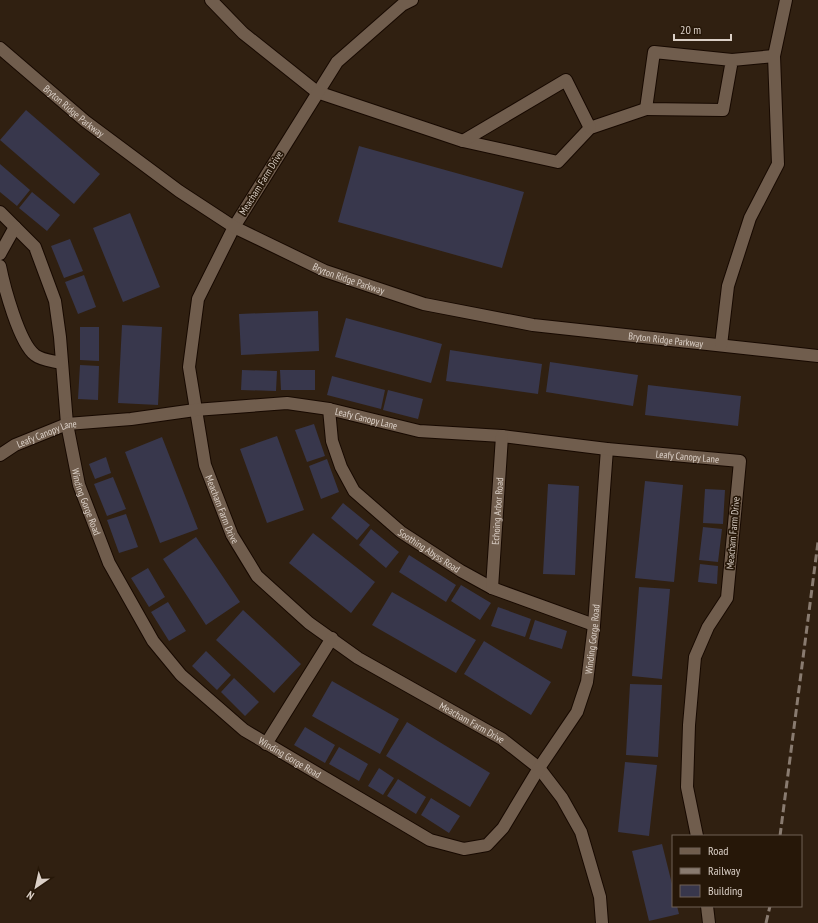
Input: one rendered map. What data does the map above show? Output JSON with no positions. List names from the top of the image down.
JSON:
{
  "streets": {
    "street": [
      "Bryton Ridge Parkway",
      "Meacham Farm Drive",
      "Leafy Canopy Lane",
      "Winding Gorge Road",
      "Echoing Arbor Road",
      "Soothing Abyss Road"
    ]
  },
  "crossings": [
    ["Bryton Ridge Parkway", "Meacham Farm Drive"],
    ["Meacham Farm Drive", "Leafy Canopy Lane"],
    ["Meacham Farm Drive", "Winding Gorge Road"],
    ["Leafy Canopy Lane", "Winding Gorge Road"],
    ["Leafy Canopy Lane", "Echoing Arbor Road"],
    ["Leafy Canopy Lane", "Soothing Abyss Road"],
    ["Winding Gorge Road", "Soothing Abyss Road"],
    ["Echoing Arbor Road", "Soothing Abyss Road"]
  ],
  "legend": ["Road", "Railway", "Building"],
  "scale_bar": "20 m",
  "north": "bottom left"
}
